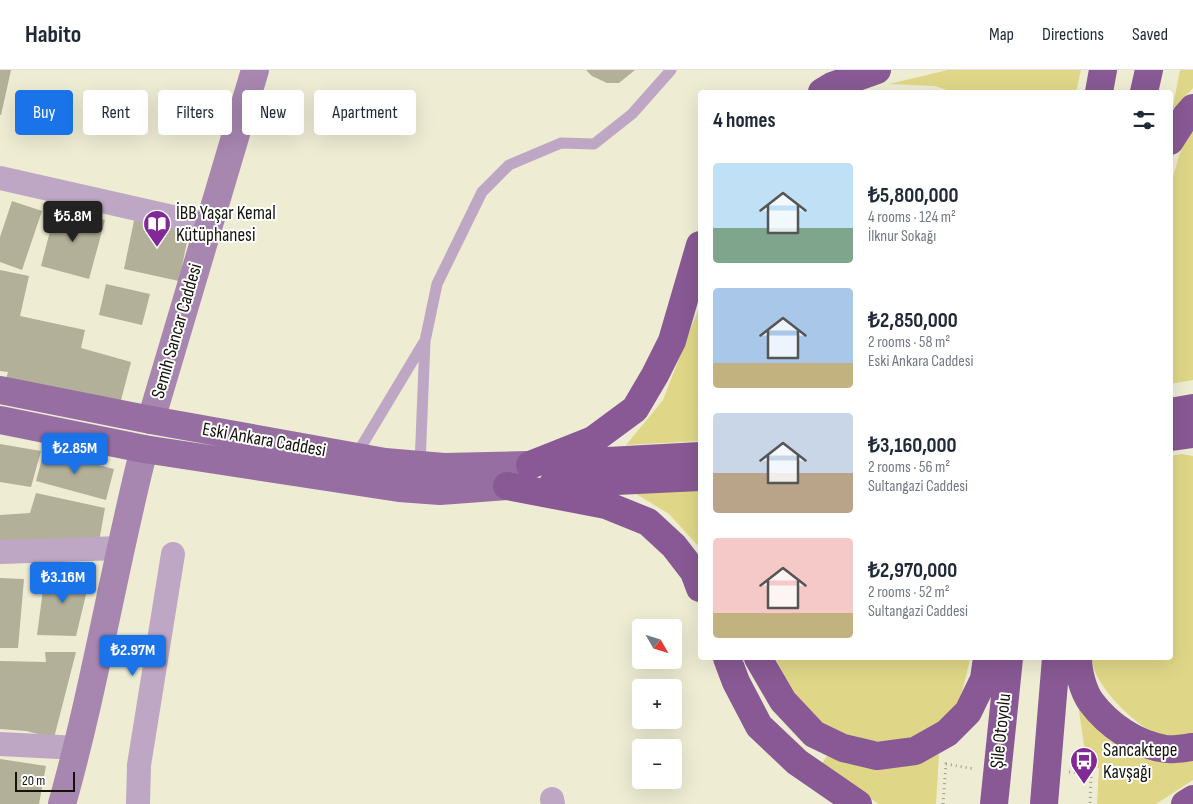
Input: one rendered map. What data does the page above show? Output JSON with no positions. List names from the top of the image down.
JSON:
{
  "streets": {
    "highway": ["Şile Otoyolu"],
    "main road": ["Semih Sancar Caddesi", "Eski Ankara Caddesi"]
  },
  "crossings": [
    ["Semih Sancar Caddesi", "Eski Ankara Caddesi"]
  ],
  "places": {
    "library": ["İBB Yaşar Kemal Kütüphanesi"],
    "bus stop": ["Sancaktepe Kavşağı"]
  },
  "scale_bar": "20 m",
  "north": "bottom right",
  "page": {
    "header": "Habito",
    "nav": ["Map", "Directions", "Saved"],
    "chip": [
      "Buy",
      "Rent",
      "Filters",
      "New",
      "Apartment"
    ],
    "heading": "4 homes",
    "list": [
      {
        "name": "₺5,800,000",
        "note": "4 rooms · 124 m² · İlknur Sokağı"
      },
      {
        "name": "₺2,850,000",
        "note": "2 rooms · 58 m² · Eski Ankara Caddesi"
      },
      {
        "name": "₺3,160,000",
        "note": "2 rooms · 56 m² · Sultangazi Caddesi"
      },
      {
        "name": "₺2,970,000",
        "note": "2 rooms · 52 m² · Sultangazi Caddesi"
      }
    ],
    "price": [
      "₺5.8M",
      "₺2.85M",
      "₺3.16M",
      "₺2.97M"
    ],
    "map_buttons": ["+", "−"],
    "scale": "20 m"
  }
}
